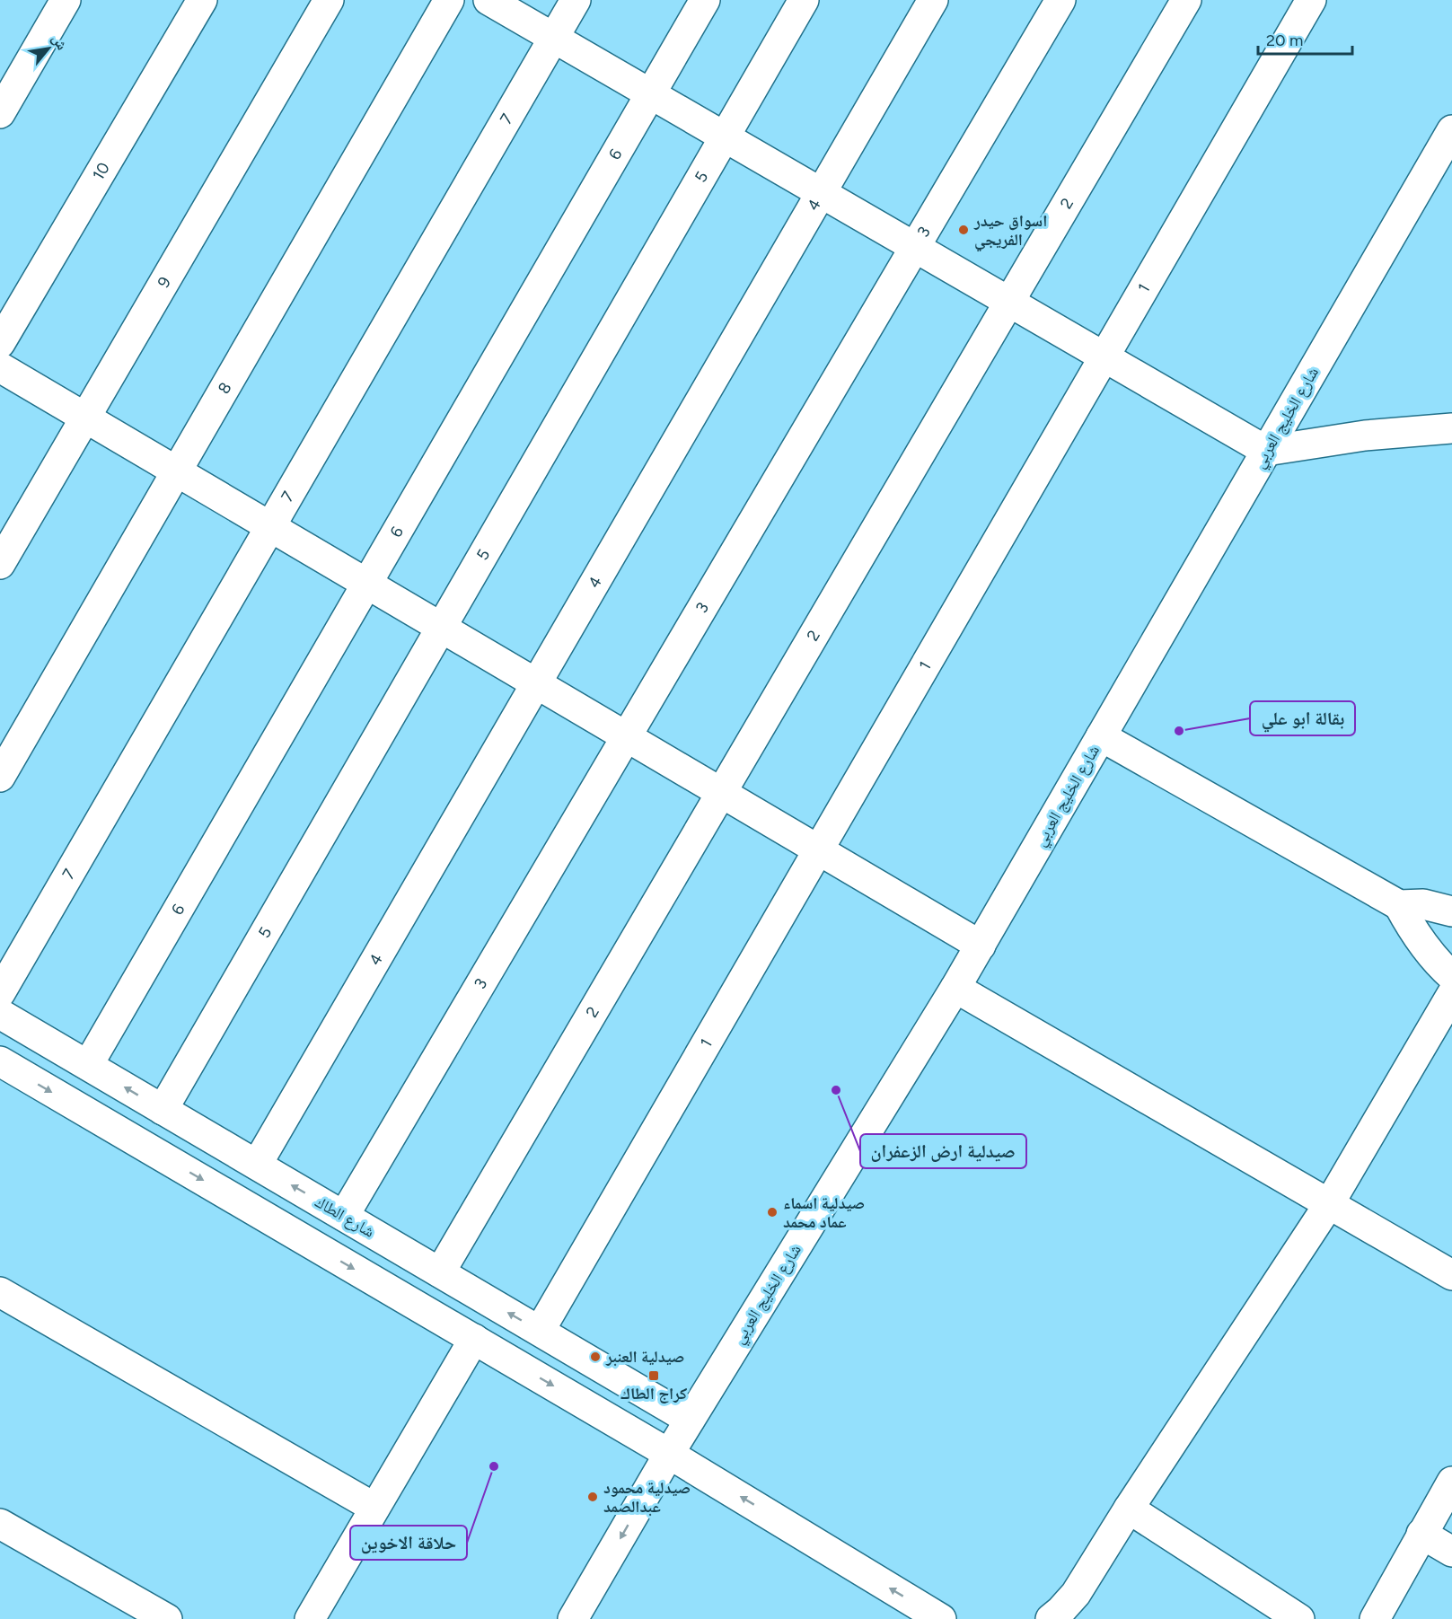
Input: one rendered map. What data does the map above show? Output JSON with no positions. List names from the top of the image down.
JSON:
{
  "streets": {
    "street": [
      "7",
      "6",
      "10",
      "5",
      "2",
      "4",
      "3",
      "9",
      "1",
      "8",
      "شارع الخليج العربي",
      "شارع الطاك"
    ]
  },
  "crossings": [
    ["6", "شارع الطاك"],
    ["5", "شارع الطاك"],
    ["2", "شارع الطاك"],
    ["4", "شارع الطاك"],
    ["3", "شارع الطاك"],
    ["1", "شارع الطاك"],
    ["شارع الخليج العربي", "شارع الطاك"]
  ],
  "places": {
    "other": [
      "اسواق حيدر الفريجي",
      "بقالة ابو علي",
      "صيدلية ارض الزعفران",
      "صيدلية اسماء عماد محمد",
      "صيدلية العنبر",
      "حلاقة الاخوين",
      "صيدلية محمود عبدالصمد"
    ],
    "transit": ["كراج الطاك"]
  },
  "scale_bar": "20 m",
  "north": "top right"
}
